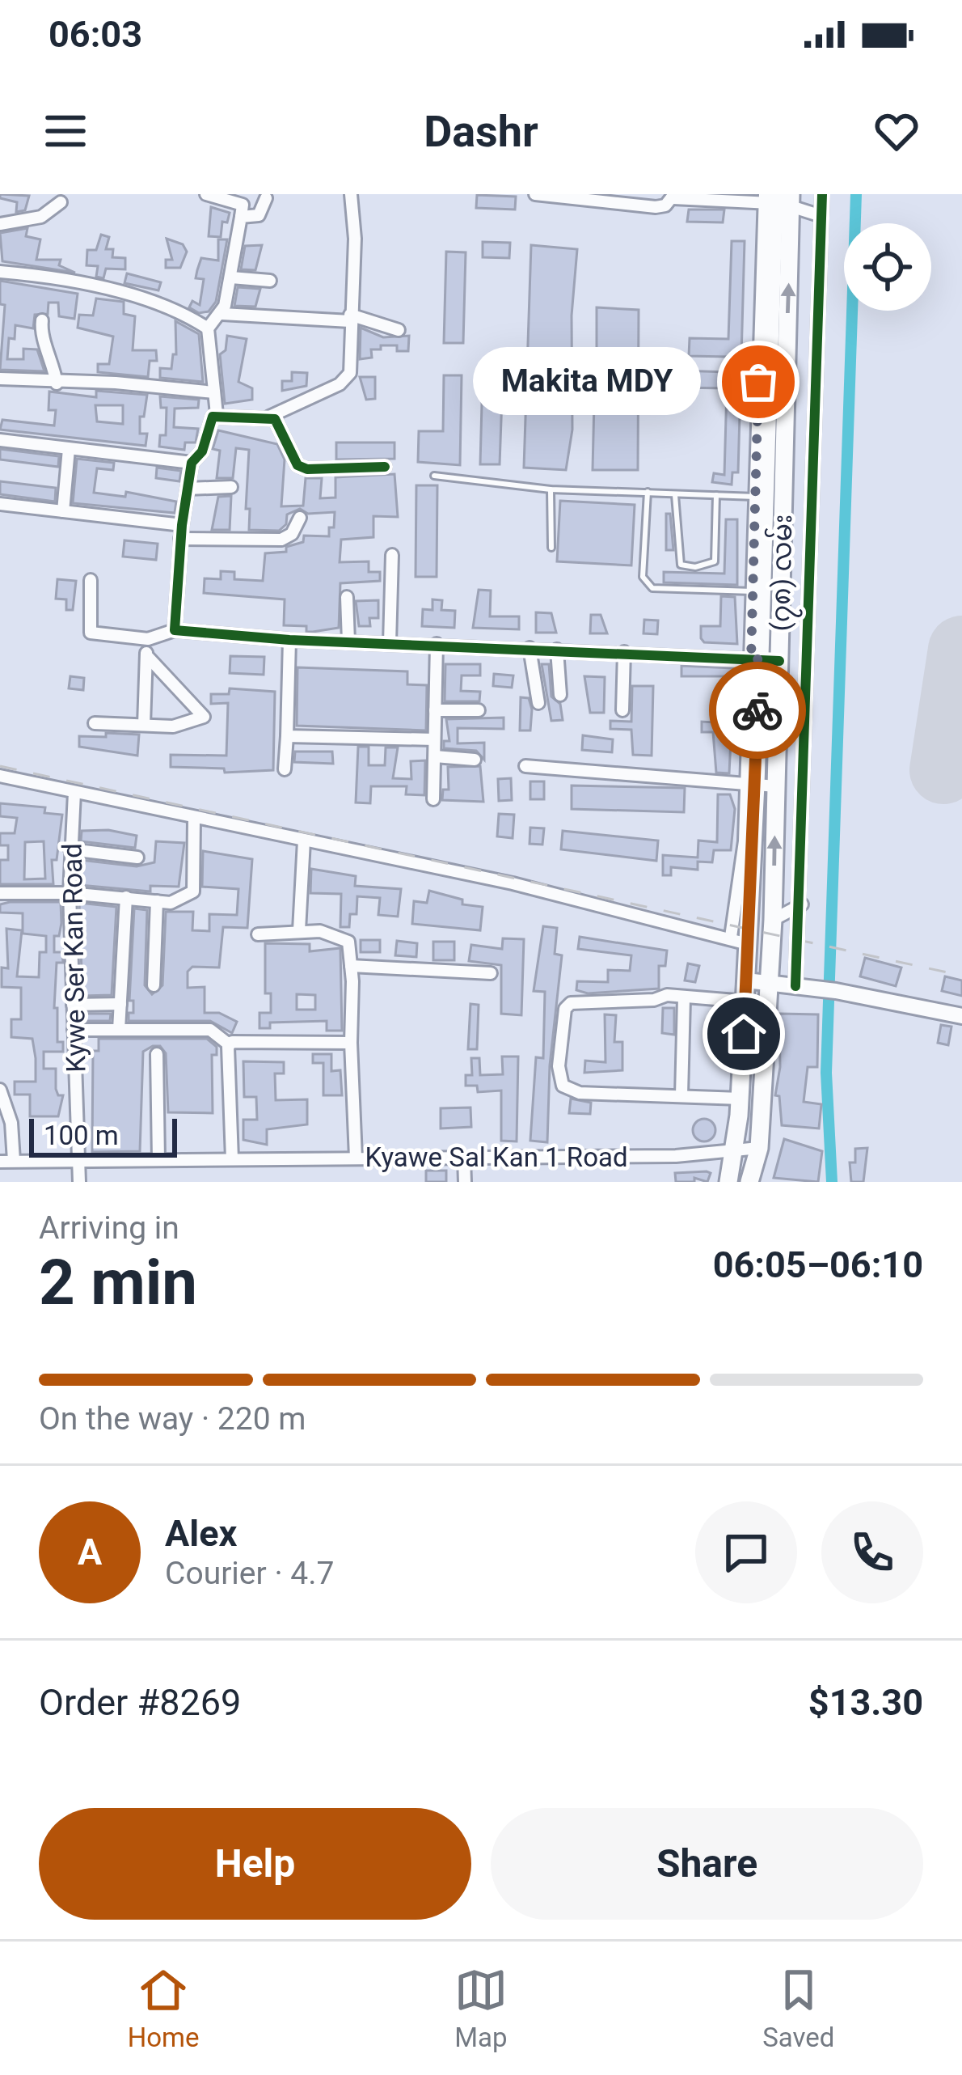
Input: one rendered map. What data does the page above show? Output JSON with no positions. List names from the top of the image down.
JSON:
{
  "streets": {
    "main road": ["(၇၈) လမ်း"],
    "street": ["Kywe Ser Kan Road", "Kyawe Sal Kan 1 Road"]
  },
  "crossings": [
    ["(၇၈) လမ်း", "Kyawe Sal Kan 1 Road"],
    ["Kywe Ser Kan Road", "Kyawe Sal Kan 1 Road"]
  ],
  "places": ["Makita MDY"],
  "scale_bar": "100 m",
  "page": {
    "status": "06:03",
    "header": "Dashr",
    "bubble": "Makita MDY",
    "scale": "100 m",
    "heading": ["2 min", "Arriving in", "06:05–06:10"],
    "panel": [
      "Alex",
      "Courier · 4.7",
      "Order #8269",
      "$13.30"
    ],
    "bar": "On the way · 220 m",
    "round": "A",
    "buttons": ["Help", "Share"],
    "tabs": ["Home", "Map", "Saved"]
  }
}
